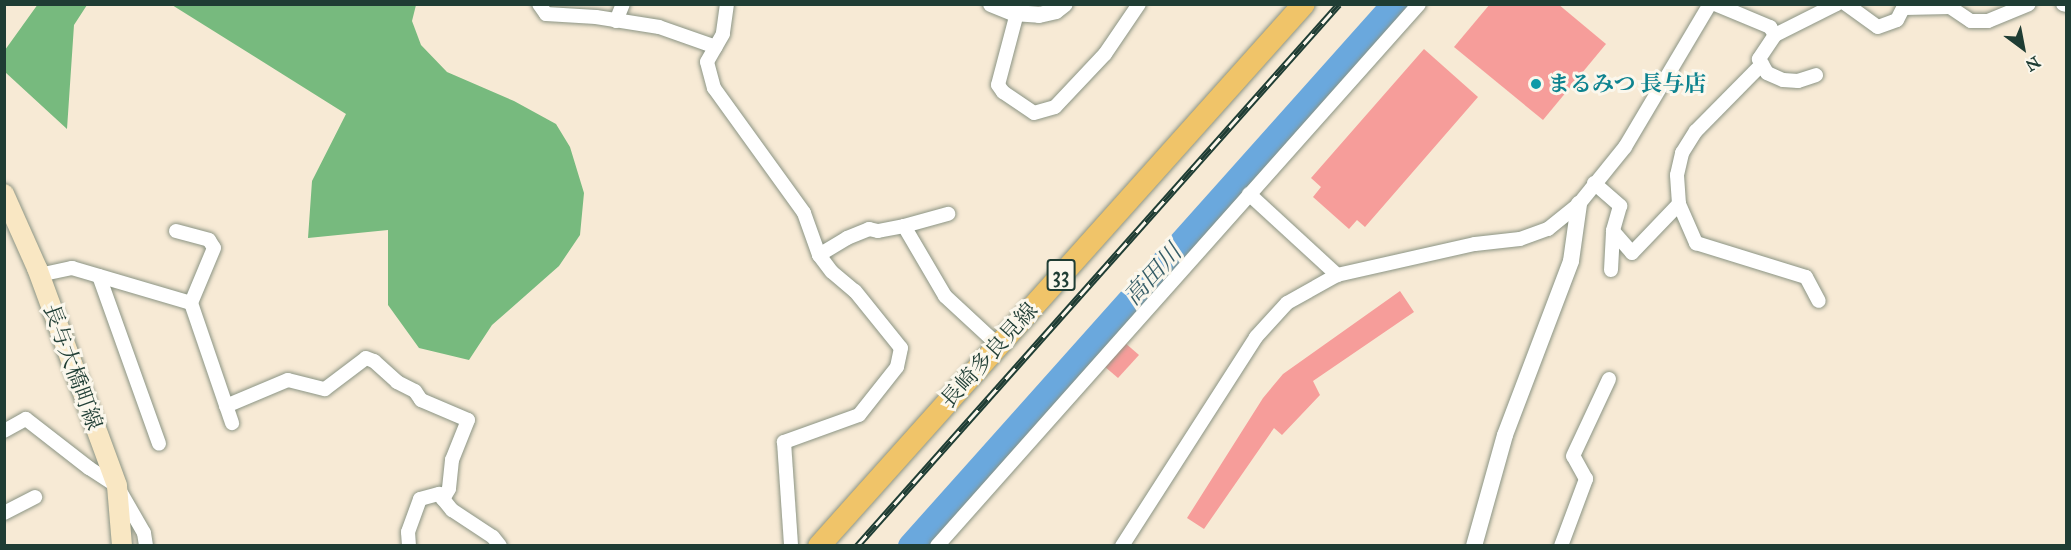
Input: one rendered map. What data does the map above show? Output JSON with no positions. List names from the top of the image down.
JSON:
{
  "streets": {
    "main road": ["33", "長崎多良見線", "長与大橋町線"]
  },
  "water": ["高田川"],
  "places": ["まるみつ 長与店"],
  "north": "bottom right"
}
